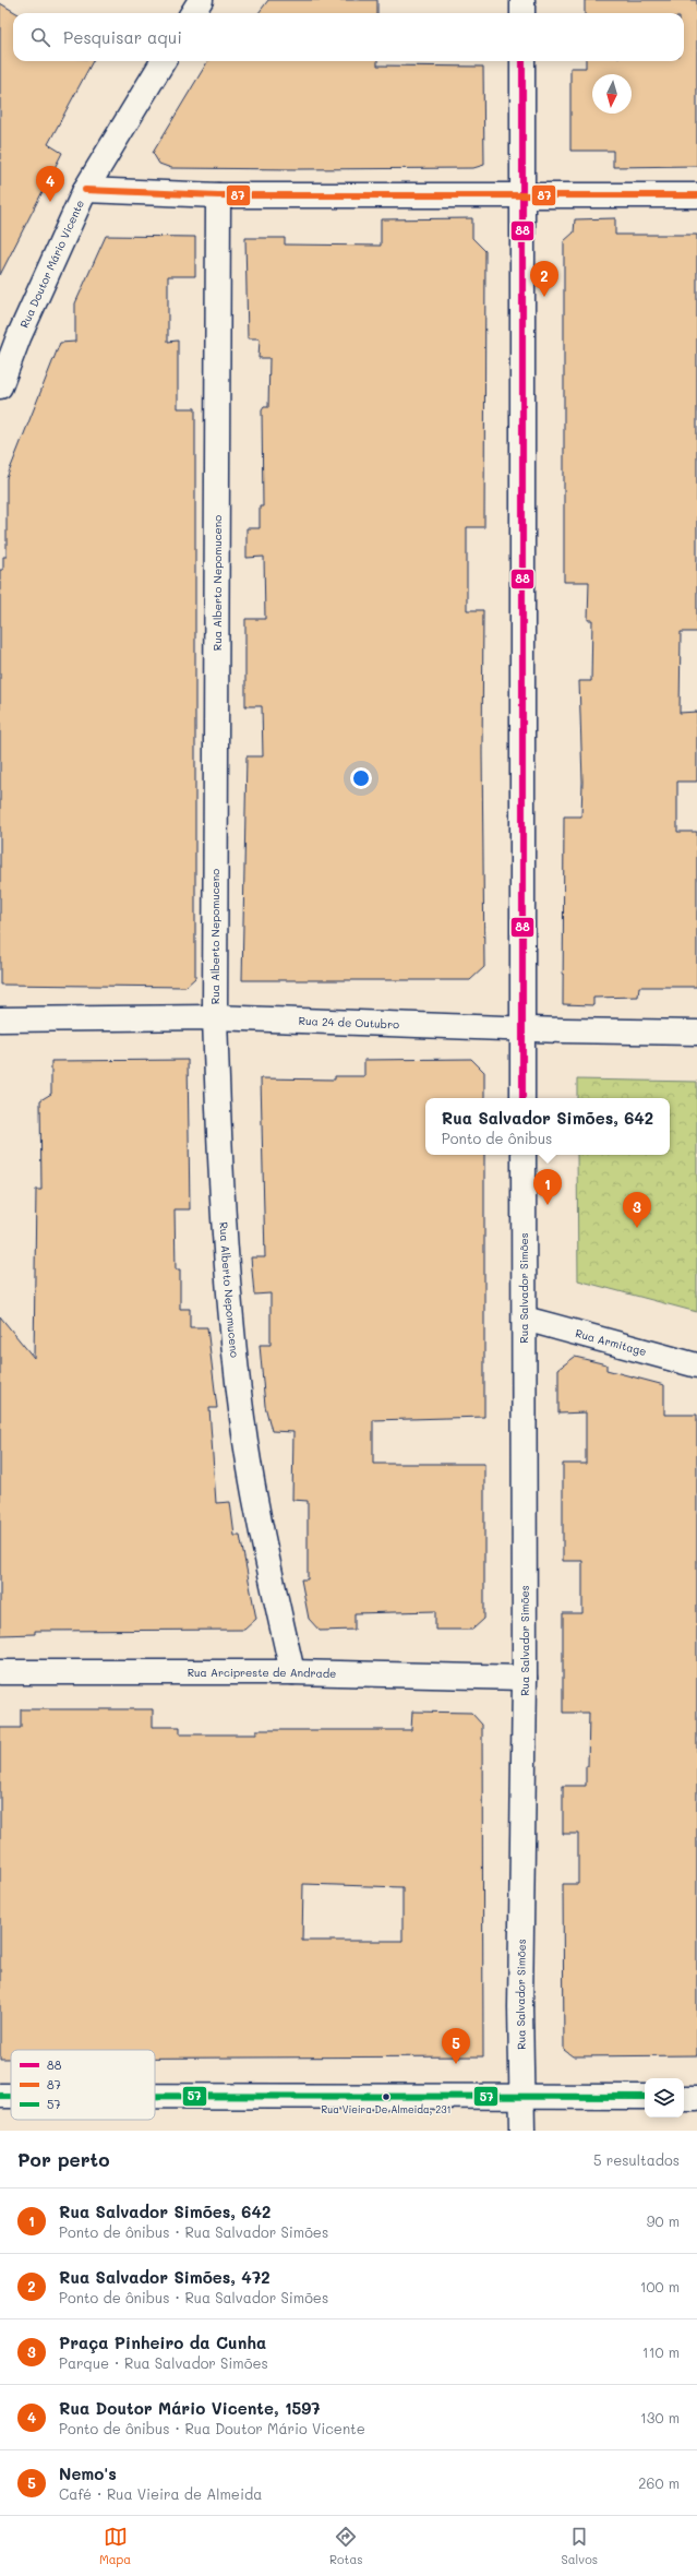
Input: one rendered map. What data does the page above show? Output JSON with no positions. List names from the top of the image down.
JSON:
{
  "streets": {
    "street": [
      "Rua Doutor Mário Vicente",
      "Rua Alberto Nepomuceno",
      "Rua 24 de Outubro",
      "Rua Salvador Simões",
      "Rua Armitage",
      "Rua Arcipreste de Andrade"
    ]
  },
  "crossings": [
    ["Rua Alberto Nepomuceno", "Rua 24 de Outubro"],
    ["Rua Alberto Nepomuceno", "Rua Arcipreste de Andrade"],
    ["Rua Salvador Simões", "Rua Armitage"],
    ["Rua Salvador Simões", "Rua Arcipreste de Andrade"]
  ],
  "places": ["Rua Vieira De Almeida, 231"],
  "lines": ["transit line 88", "transit line 87", "transit line 57"],
  "legend": ["88", "87", "57"],
  "north": "bottom",
  "page": {
    "search": "Pesquisar aqui",
    "pins": [
      "4",
      "2",
      "1",
      "3",
      "5"
    ],
    "popup": ["Rua Salvador Simões, 642", "Ponto de ônibus"],
    "heading": ["Por perto", "5 resultados"],
    "list": [
      {
        "mark": "1",
        "name": "Rua Salvador Simões, 642",
        "note": "Ponto de ônibus · Rua Salvador Simões",
        "value": "90 m"
      },
      {
        "mark": "2",
        "name": "Rua Salvador Simões, 472",
        "note": "Ponto de ônibus · Rua Salvador Simões",
        "value": "100 m"
      },
      {
        "mark": "3",
        "name": "Praça Pinheiro da Cunha",
        "note": "Parque · Rua Salvador Simões",
        "value": "110 m"
      },
      {
        "mark": "4",
        "name": "Rua Doutor Mário Vicente, 1597",
        "note": "Ponto de ônibus · Rua Doutor Mário Vicente",
        "value": "130 m"
      },
      {
        "mark": "5",
        "name": "Nemo's",
        "note": "Café · Rua Vieira de Almeida",
        "value": "260 m"
      }
    ],
    "nav": ["Mapa", "Rotas", "Salvos"]
  }
}
